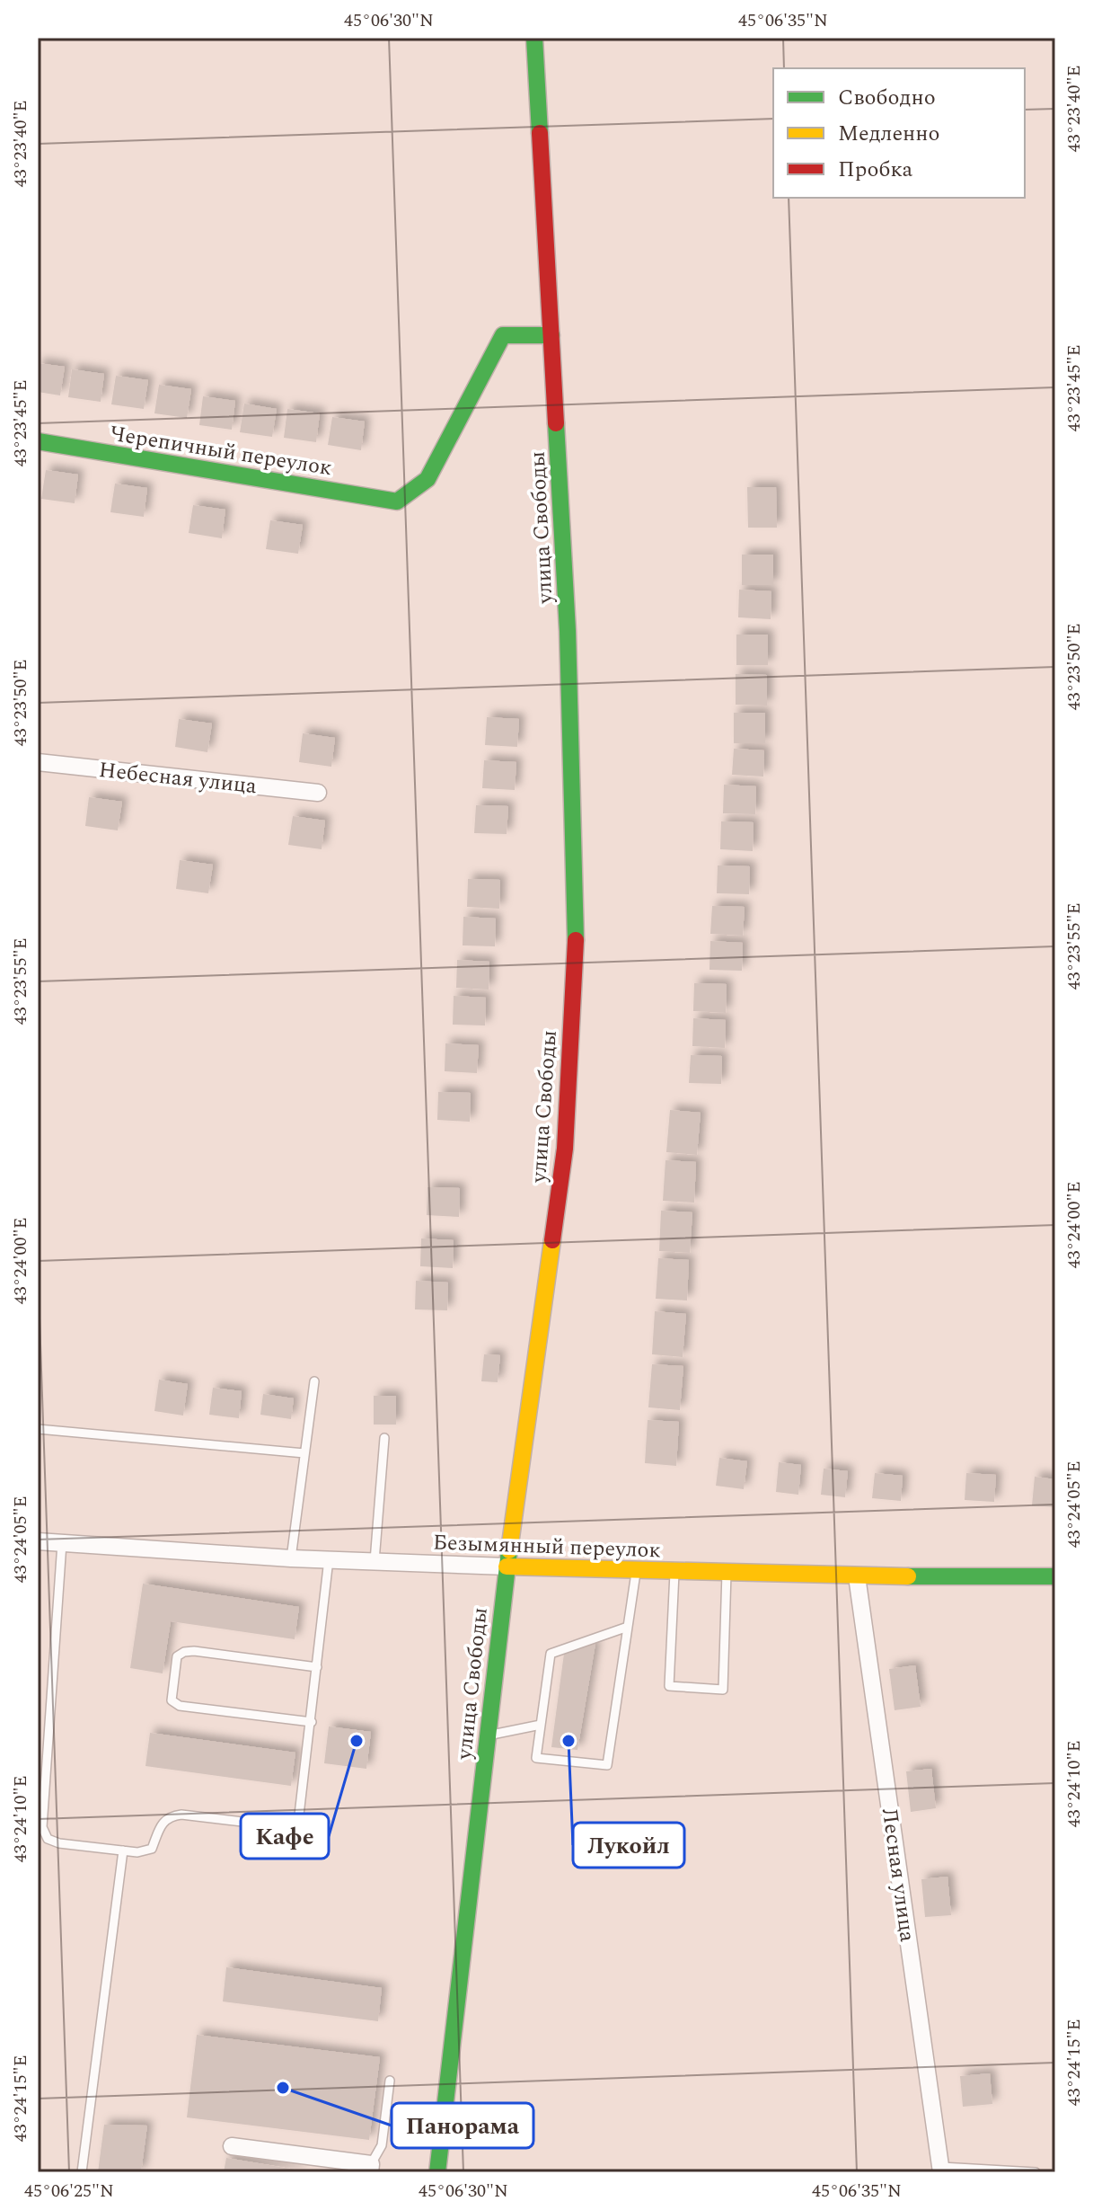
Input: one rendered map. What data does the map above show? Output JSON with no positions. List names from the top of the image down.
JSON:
{
  "streets": {
    "main road": ["Черепичный переулок", "улица Свободы", "Безымянный переулок"],
    "street": ["Небесная улица", "Лесная улица"]
  },
  "crossings": [
    ["Черепичный переулок", "улица Свободы"],
    ["улица Свободы", "Безымянный переулок"],
    ["Безымянный переулок", "Лесная улица"]
  ],
  "places": ["Кафе", "Лукойл", "Панорама"],
  "legend": ["Свободно", "Медленно", "Пробка"],
  "coordinates": [
    "45°06'30\"N",
    "45°06'35\"N",
    "43°23'40\"E",
    "43°23'45\"E",
    "43°23'50\"E",
    "43°23'55\"E",
    "43°24'00\"E",
    "43°24'05\"E",
    "43°24'10\"E",
    "43°24'15\"E",
    "45°06'25\"N"
  ]
}
